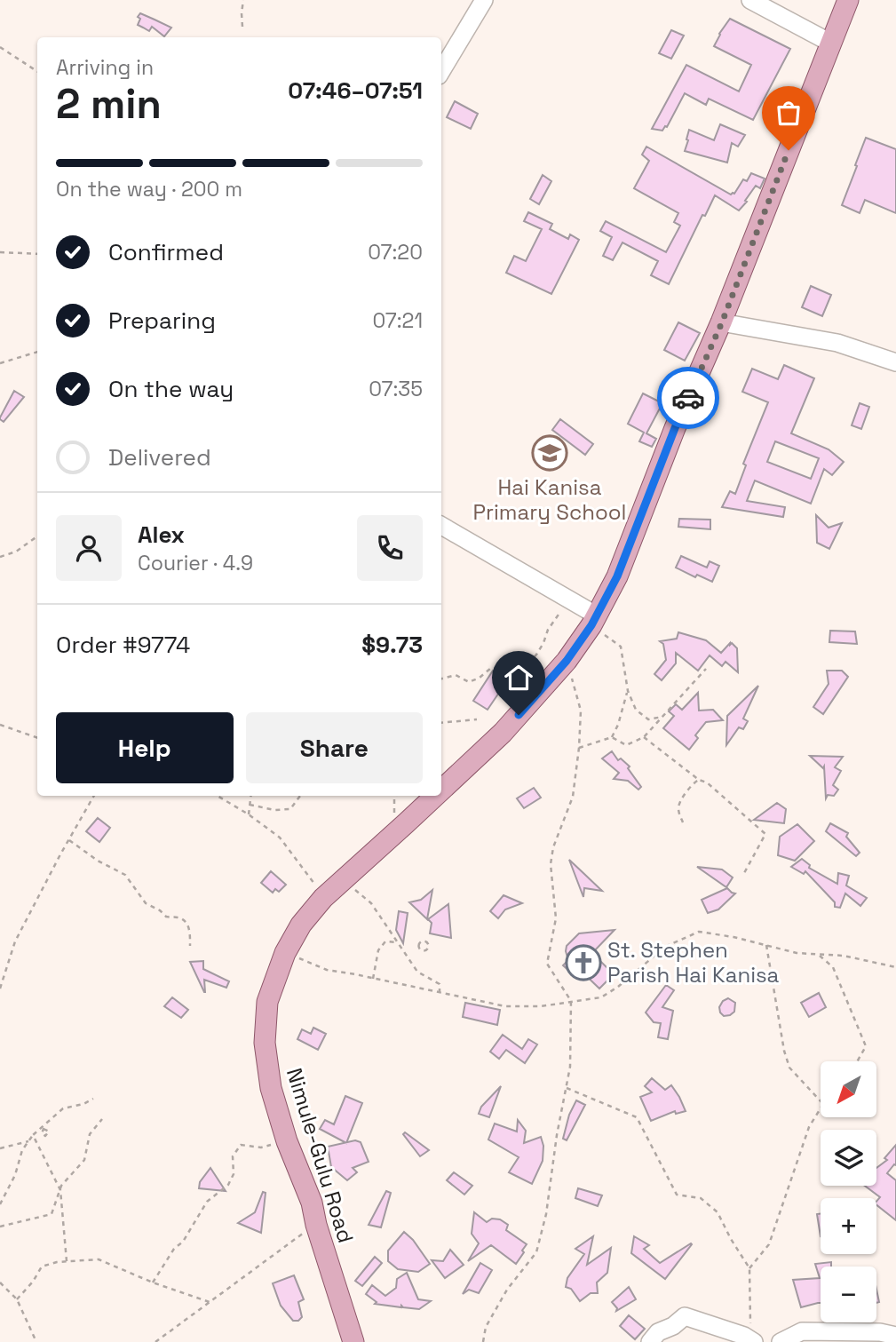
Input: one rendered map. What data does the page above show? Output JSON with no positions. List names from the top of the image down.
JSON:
{
  "streets": {
    "main road": ["Nimule-Gulu Road"]
  },
  "places": {
    "school or university": ["Hai Kanisa Primary School"],
    "church": ["St. Stephen Parish Hai Kanisa"]
  },
  "north": "bottom left",
  "page": {
    "heading": ["2 min", "Arriving in", "07:46–07:51"],
    "panel": [
      "Alex",
      "Courier · 4.9",
      "Order #9774",
      "$9.73"
    ],
    "bar": "On the way · 200 m",
    "list": [
      ["Confirmed", "07:20"],
      ["Preparing", "07:21"],
      ["On the way", "07:35"],
      "Delivered"
    ],
    "buttons": ["Help", "Share"],
    "map_buttons": ["+", "−"]
  }
}
